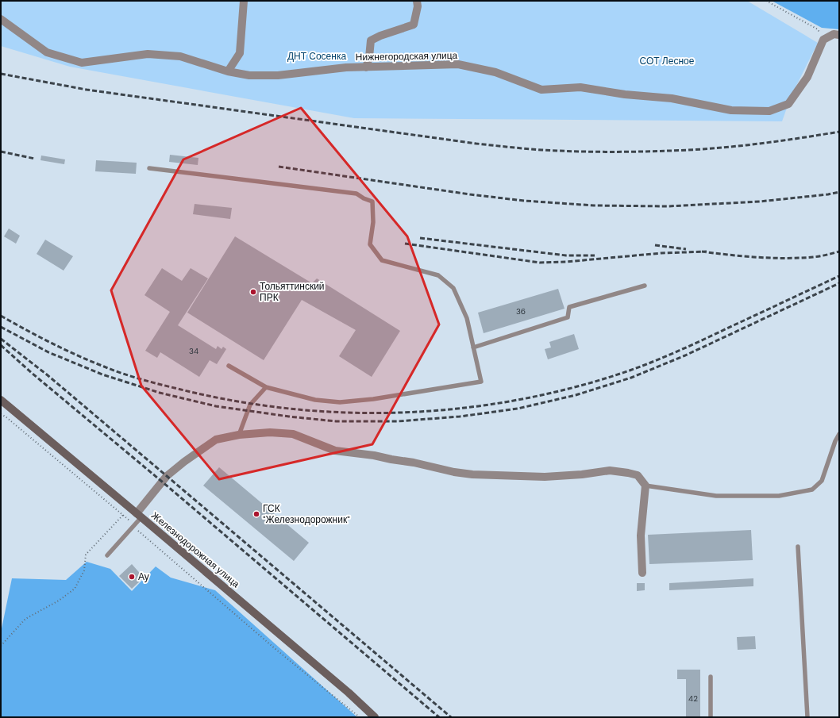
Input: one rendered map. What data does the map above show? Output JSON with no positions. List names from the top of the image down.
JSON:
{
  "streets": {
    "main road": ["Железнодорожная улица"],
    "street": ["Нижнегородская улица"]
  },
  "parks": ["ДНТ Сосенка", "СОТ Лесное"],
  "places": ["Тольяттинский ПРК", "ГСК \"Железнодорожник\"", "Ау"],
  "house_numbers": ["36", "34", "42"]
}
